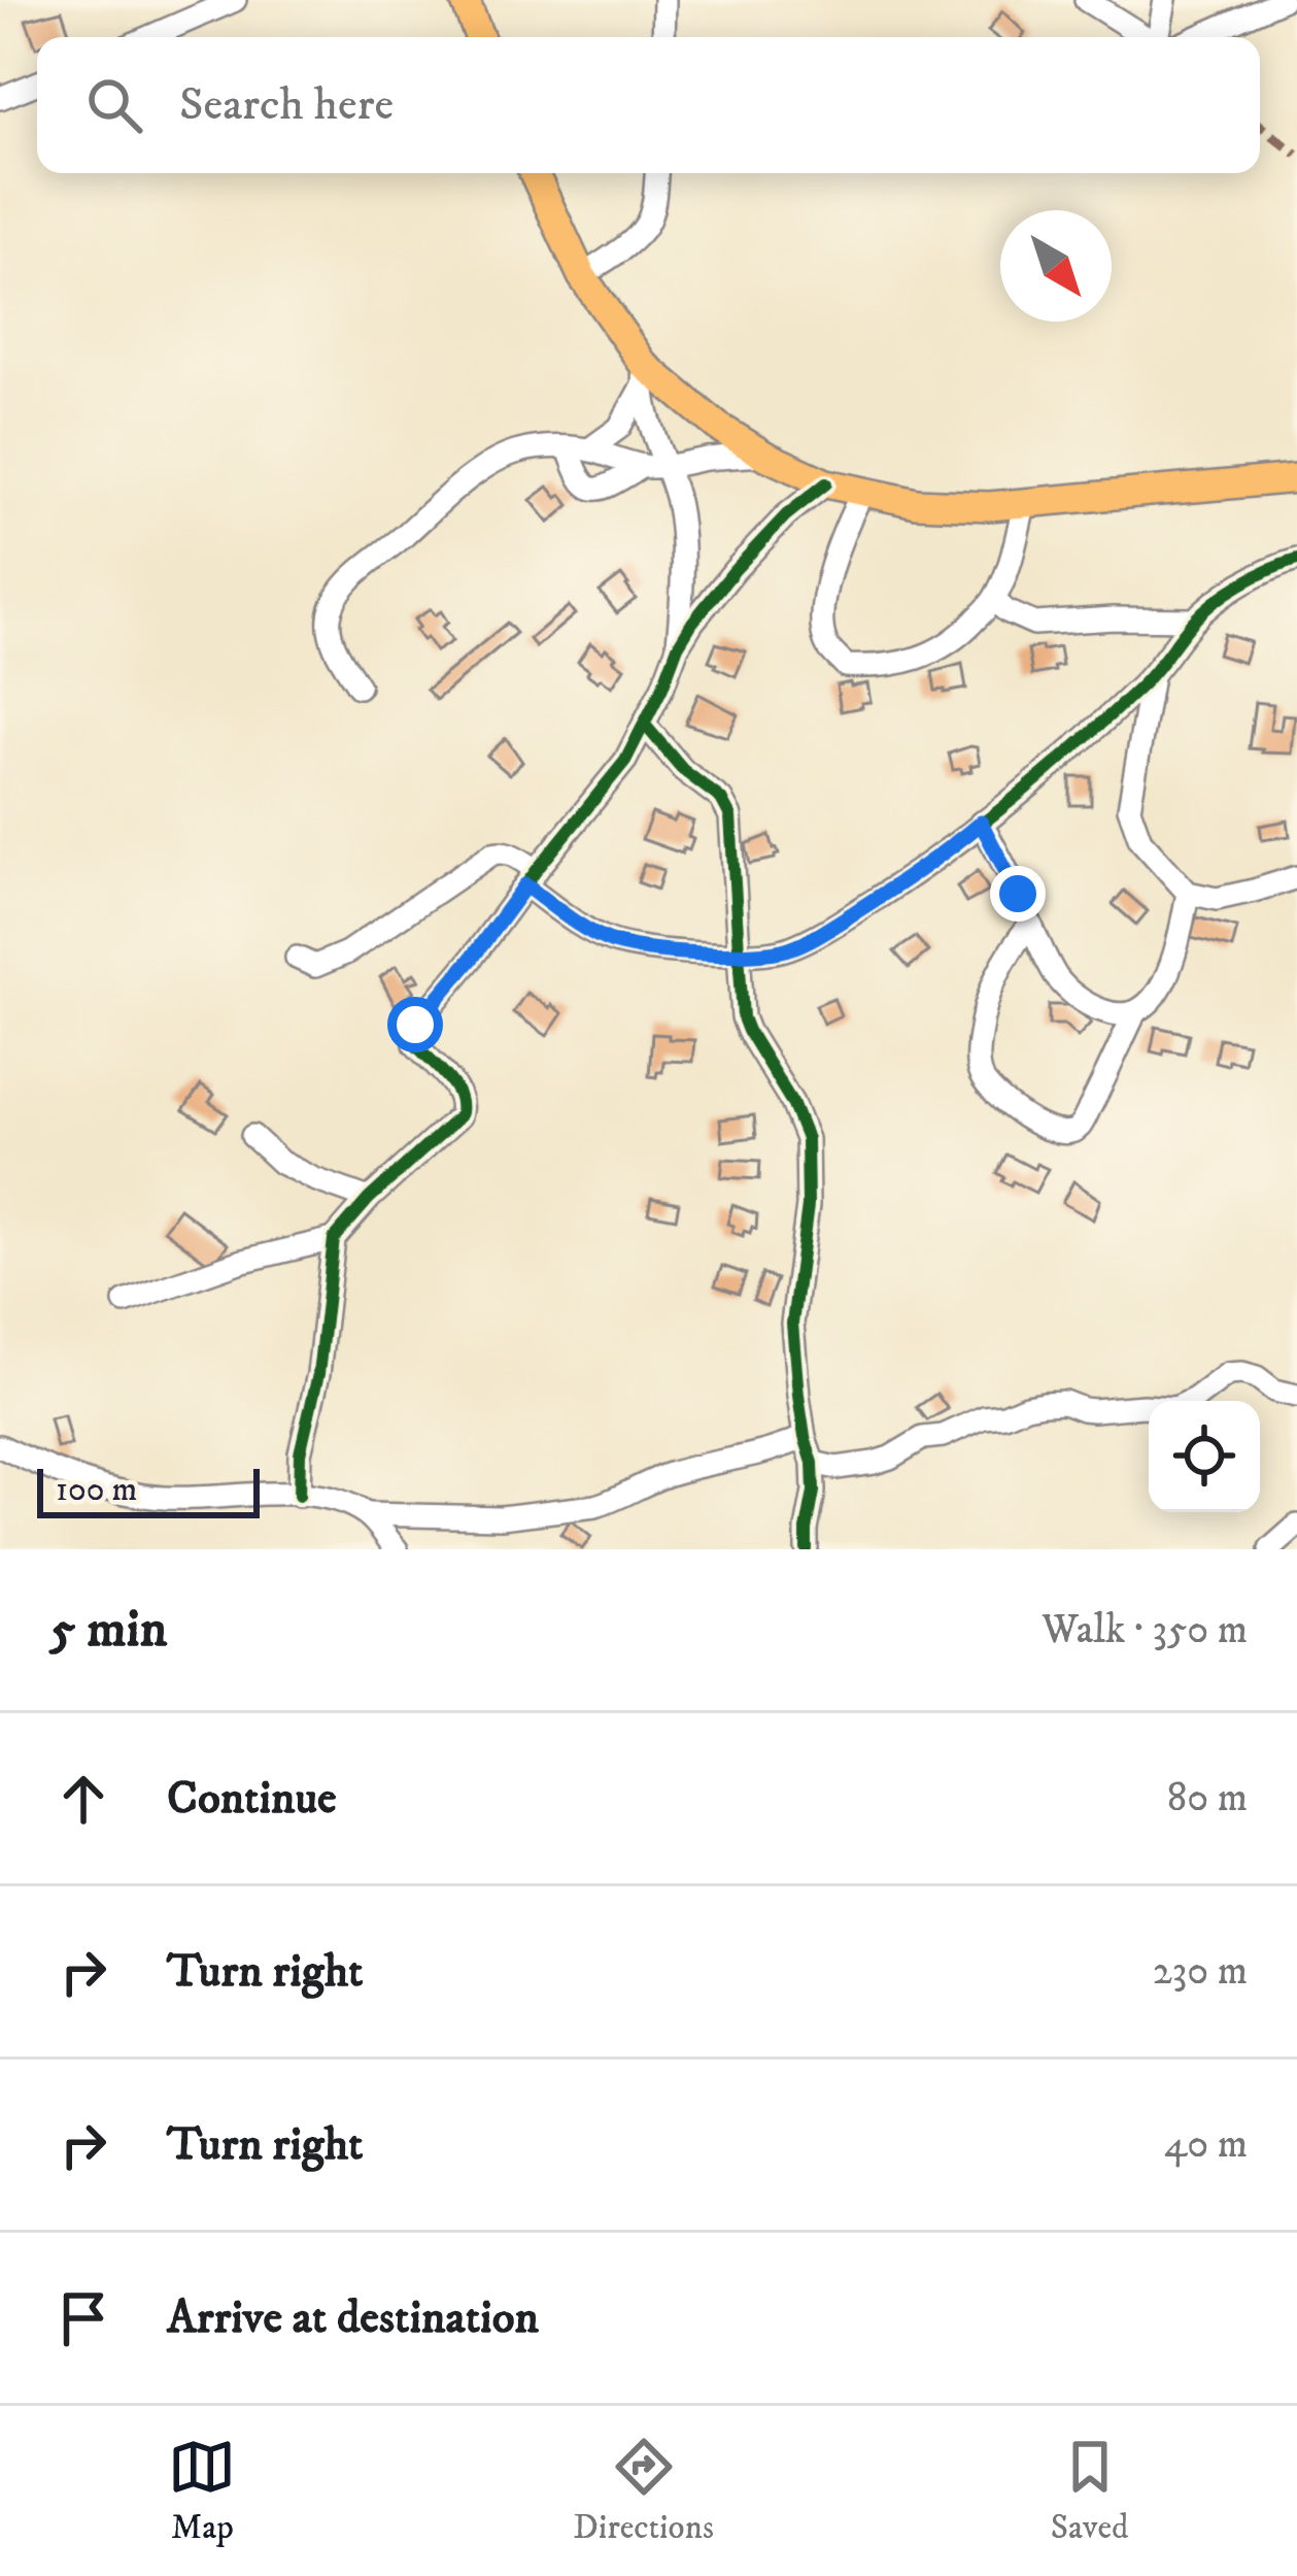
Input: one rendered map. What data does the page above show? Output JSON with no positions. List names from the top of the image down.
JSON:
{
  "scale_bar": "100 m",
  "north": "bottom right",
  "page": {
    "search": "Search here",
    "scale": "100 m",
    "heading": ["5 min", "Walk · 350 m"],
    "list": [
      ["Continue", "80 m"],
      ["Turn right", "230 m"],
      ["Turn right", "40 m"],
      "Arrive at destination"
    ],
    "nav": ["Map", "Directions", "Saved"]
  }
}
